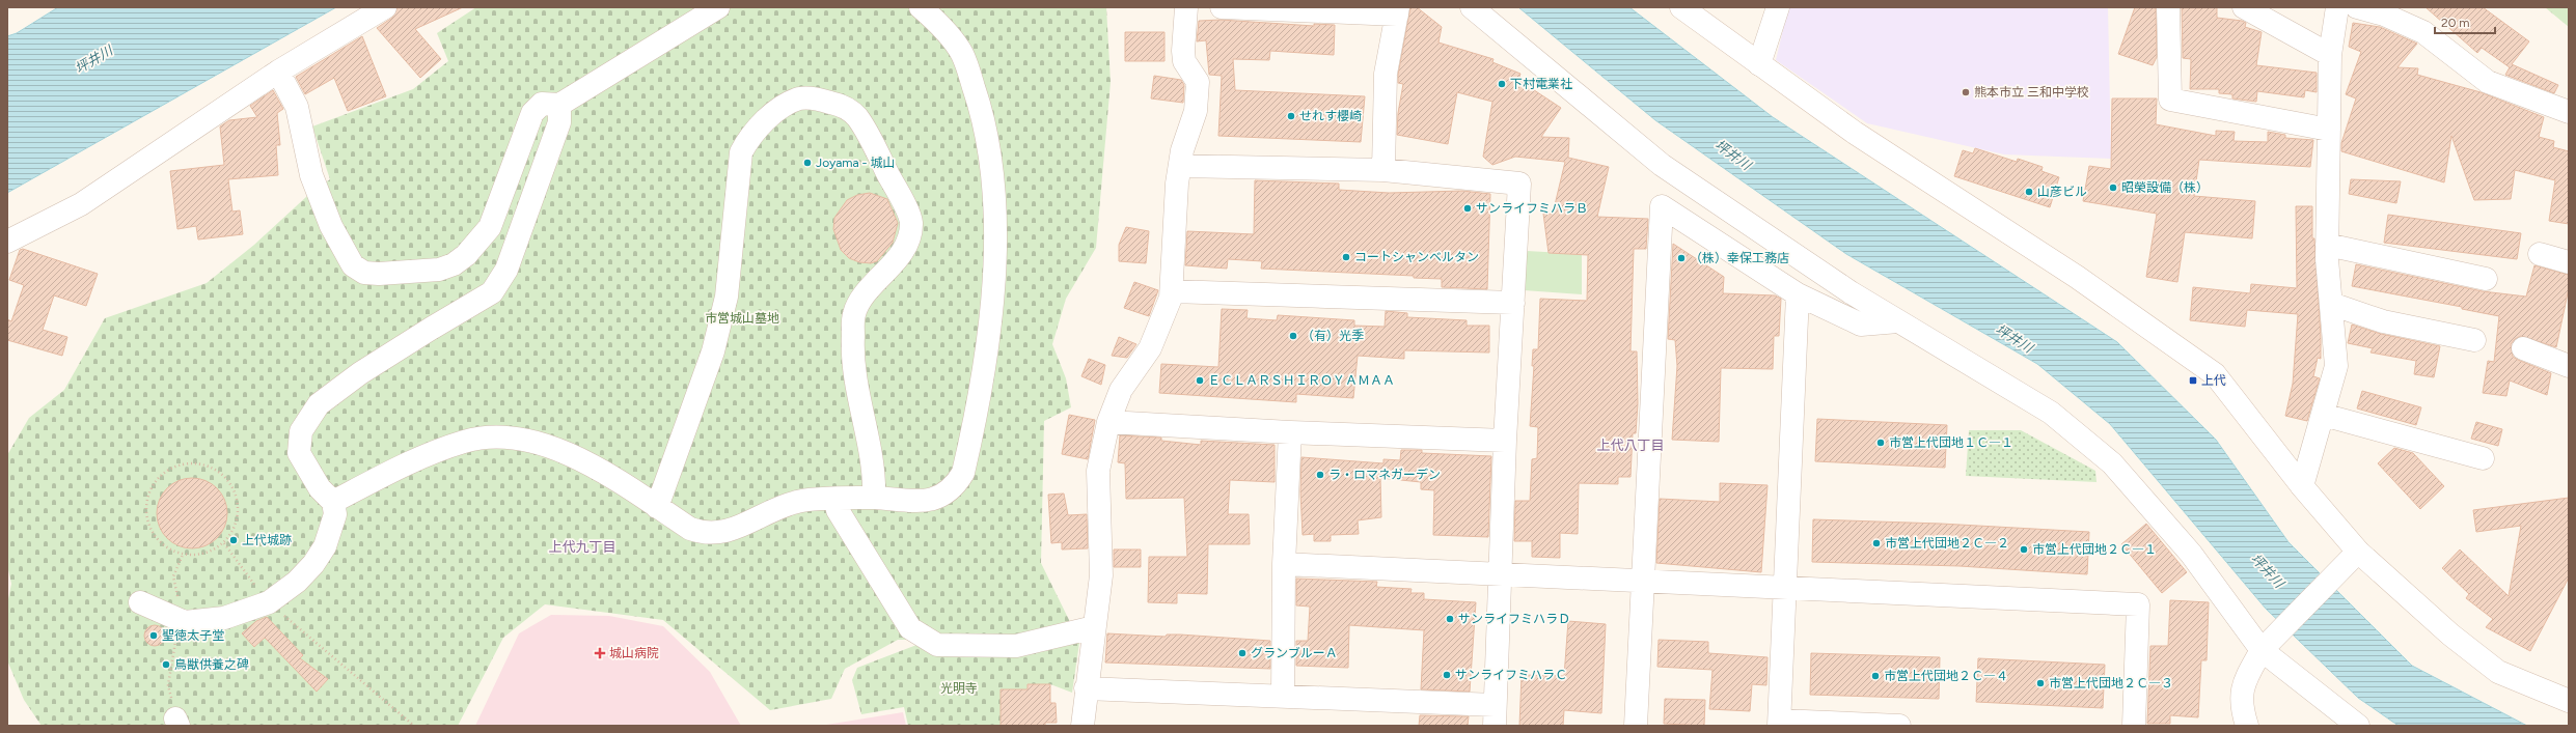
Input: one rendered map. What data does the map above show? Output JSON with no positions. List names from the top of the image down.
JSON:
{
  "districts": ["上代八丁目", "上代九丁目"],
  "water": ["坪井川"],
  "parks": ["市営城山墓地", "光明寺"],
  "places": {
    "other": [
      "下村電業社",
      "熊本市立 三和中学校",
      "せれす櫻崎",
      "Joyama - 城山",
      "昭榮設備（株）",
      "山彦ビル",
      "サンライフミハラＢ",
      "コートシャンベルタン",
      "（株）幸保工務店",
      "（有）光季",
      "ＥＣＬＡＲＳＨＩＲＯＹＡＭＡＡ",
      "市営上代団地１Ｃ―１",
      "ラ・ロマネガーデン",
      "上代城跡",
      "市営上代団地２Ｃ―２",
      "市営上代団地２Ｃ―１",
      "サンライフミハラＤ",
      "聖徳太子堂",
      "グランブルーＡ",
      "鳥獣供養之碑",
      "サンライフミハラＣ",
      "市営上代団地２Ｃ―４",
      "市営上代団地２Ｃ―３"
    ],
    "transit": ["上代"],
    "health": ["城山病院"]
  },
  "scale_bar": "20 m"
}
